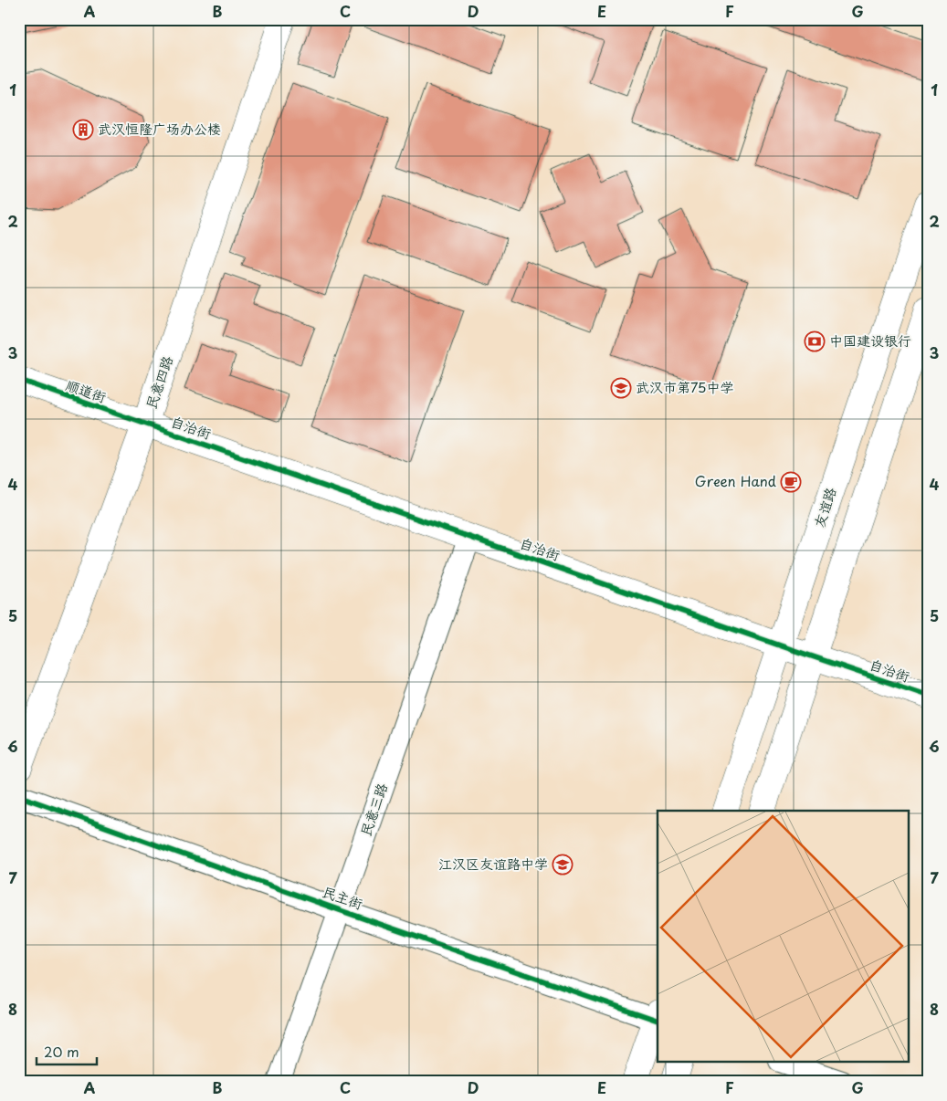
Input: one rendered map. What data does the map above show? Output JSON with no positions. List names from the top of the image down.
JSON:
{
  "streets": {
    "main road": [
      "民意四路",
      "顺道街",
      "自治街",
      "友谊路"
    ],
    "street": ["民意三路", "民主街"]
  },
  "crossings": [
    ["民意四路", "顺道街"],
    ["民意四路", "自治街"],
    ["顺道街", "自治街"],
    ["自治街", "友谊路"],
    ["自治街", "民意三路"],
    ["民意三路", "民主街"]
  ],
  "places": {
    "building": ["武汉恒隆广场办公楼"],
    "bank": ["中国建设银行"],
    "school or university": ["武汉市第75中学", "江汉区友谊路中学"],
    "cafe": ["Green Hand"]
  },
  "scale_bar": "20 m",
  "grid": {
    "columns": [
      "A",
      "B",
      "C",
      "D",
      "E",
      "F",
      "G"
    ],
    "rows": [
      "1",
      "2",
      "3",
      "4",
      "5",
      "6",
      "7",
      "8"
    ]
  }
}
